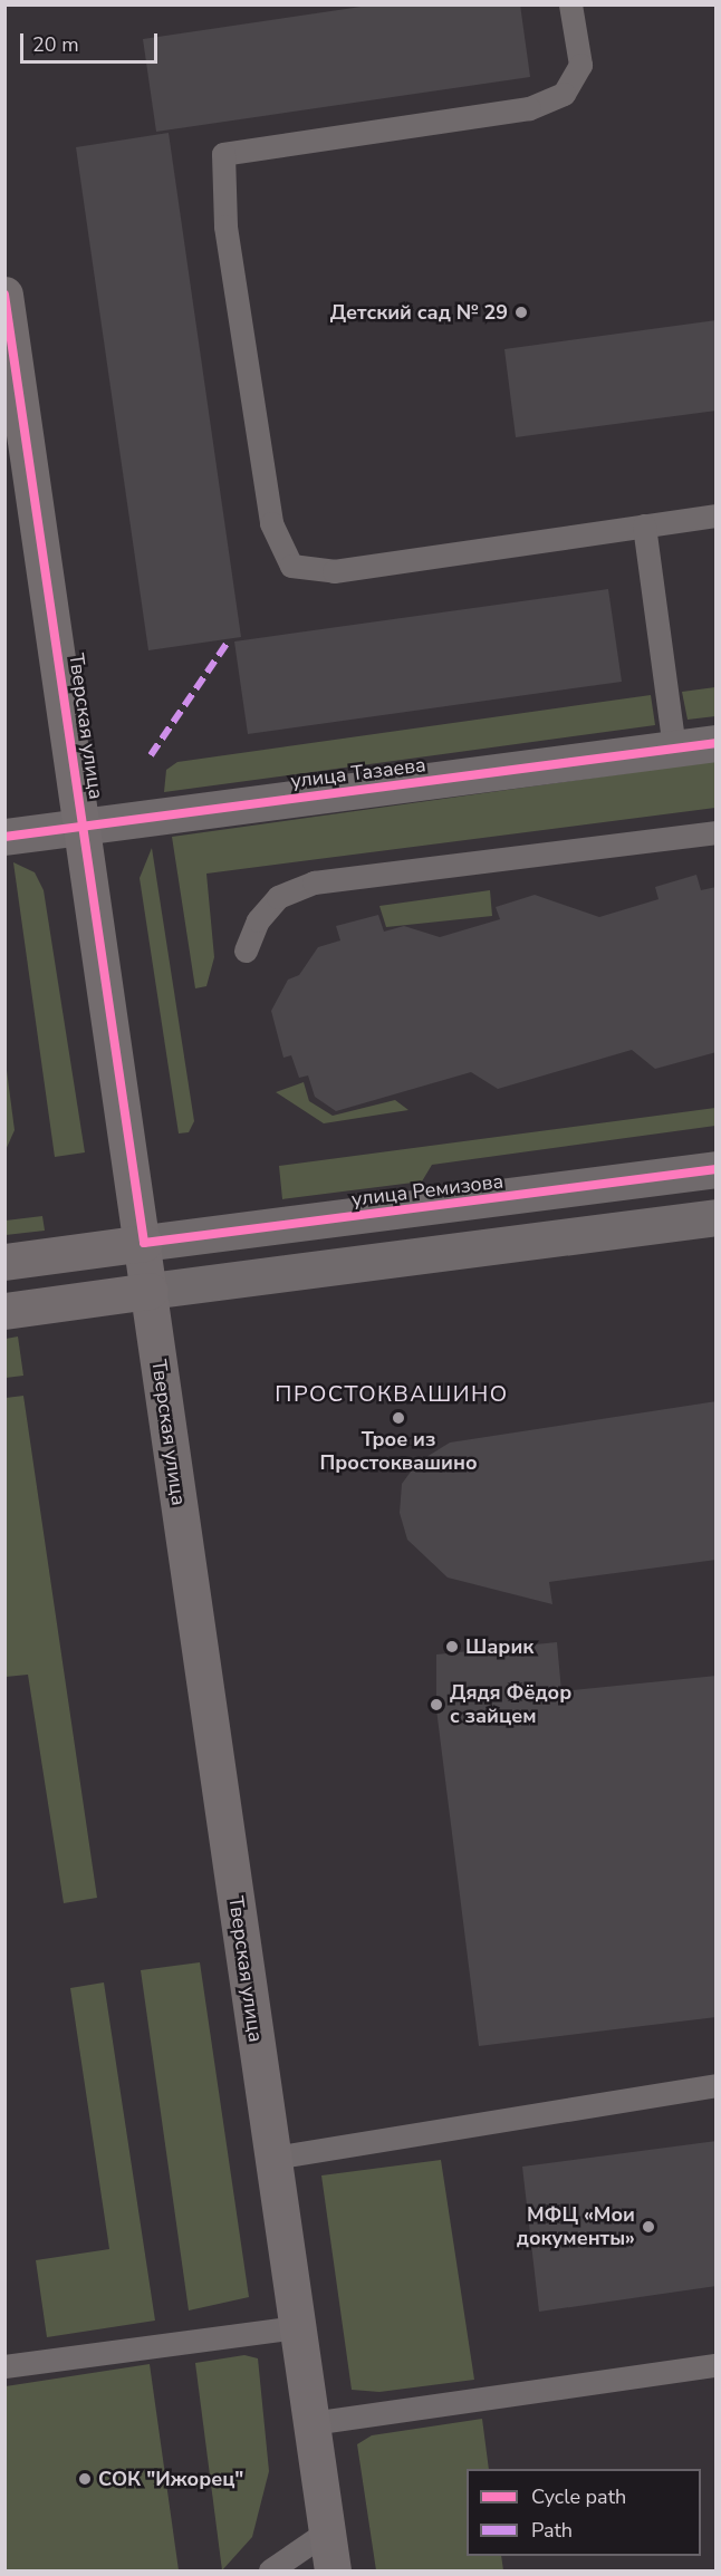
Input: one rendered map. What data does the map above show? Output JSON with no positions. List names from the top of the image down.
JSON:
{
  "streets": {
    "main road": ["Тверская улица", "улица Ремизова"],
    "street": ["улица Тазаева"]
  },
  "crossings": [
    ["Тверская улица", "улица Тазаева"],
    ["Тверская улица", "улица Ремизова"]
  ],
  "districts": ["ПРОСТОКВАШИНО"],
  "places": [
    "Детский сад № 29",
    "Трое из Простоквашино",
    "Шарик",
    "Дядя Фёдор с зайцем",
    "МФЦ «Мои документы»",
    "СОК \"Ижорец\""
  ],
  "legend": ["Cycle path", "Path"],
  "scale_bar": "20 m"
}
